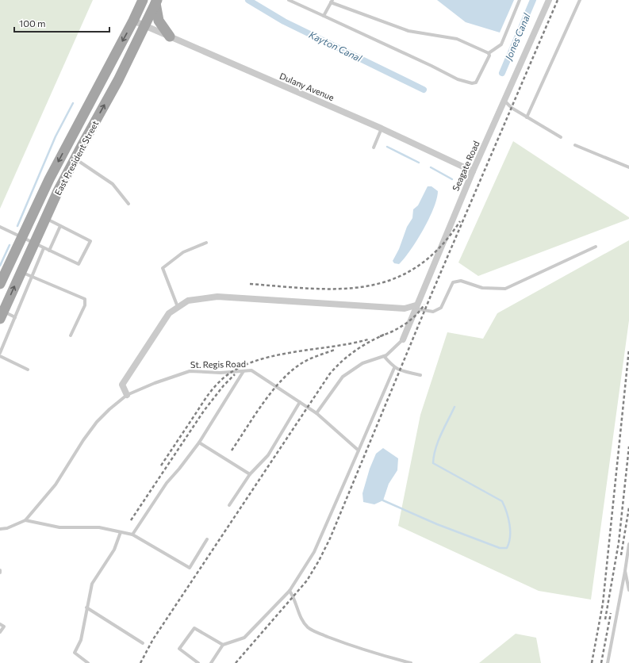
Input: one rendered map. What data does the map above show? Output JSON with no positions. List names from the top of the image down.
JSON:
{
  "streets": {
    "main road": ["East President Street"],
    "street": ["Dulany Avenue", "Seagate Road"],
    "lane": ["St. Regis Road"]
  },
  "crossings": [
    ["Dulany Avenue", "East President Street"],
    ["Dulany Avenue", "Seagate Road"]
  ],
  "water": ["Jones Canal", "Kayton Canal"],
  "scale_bar": "100 m"
}
